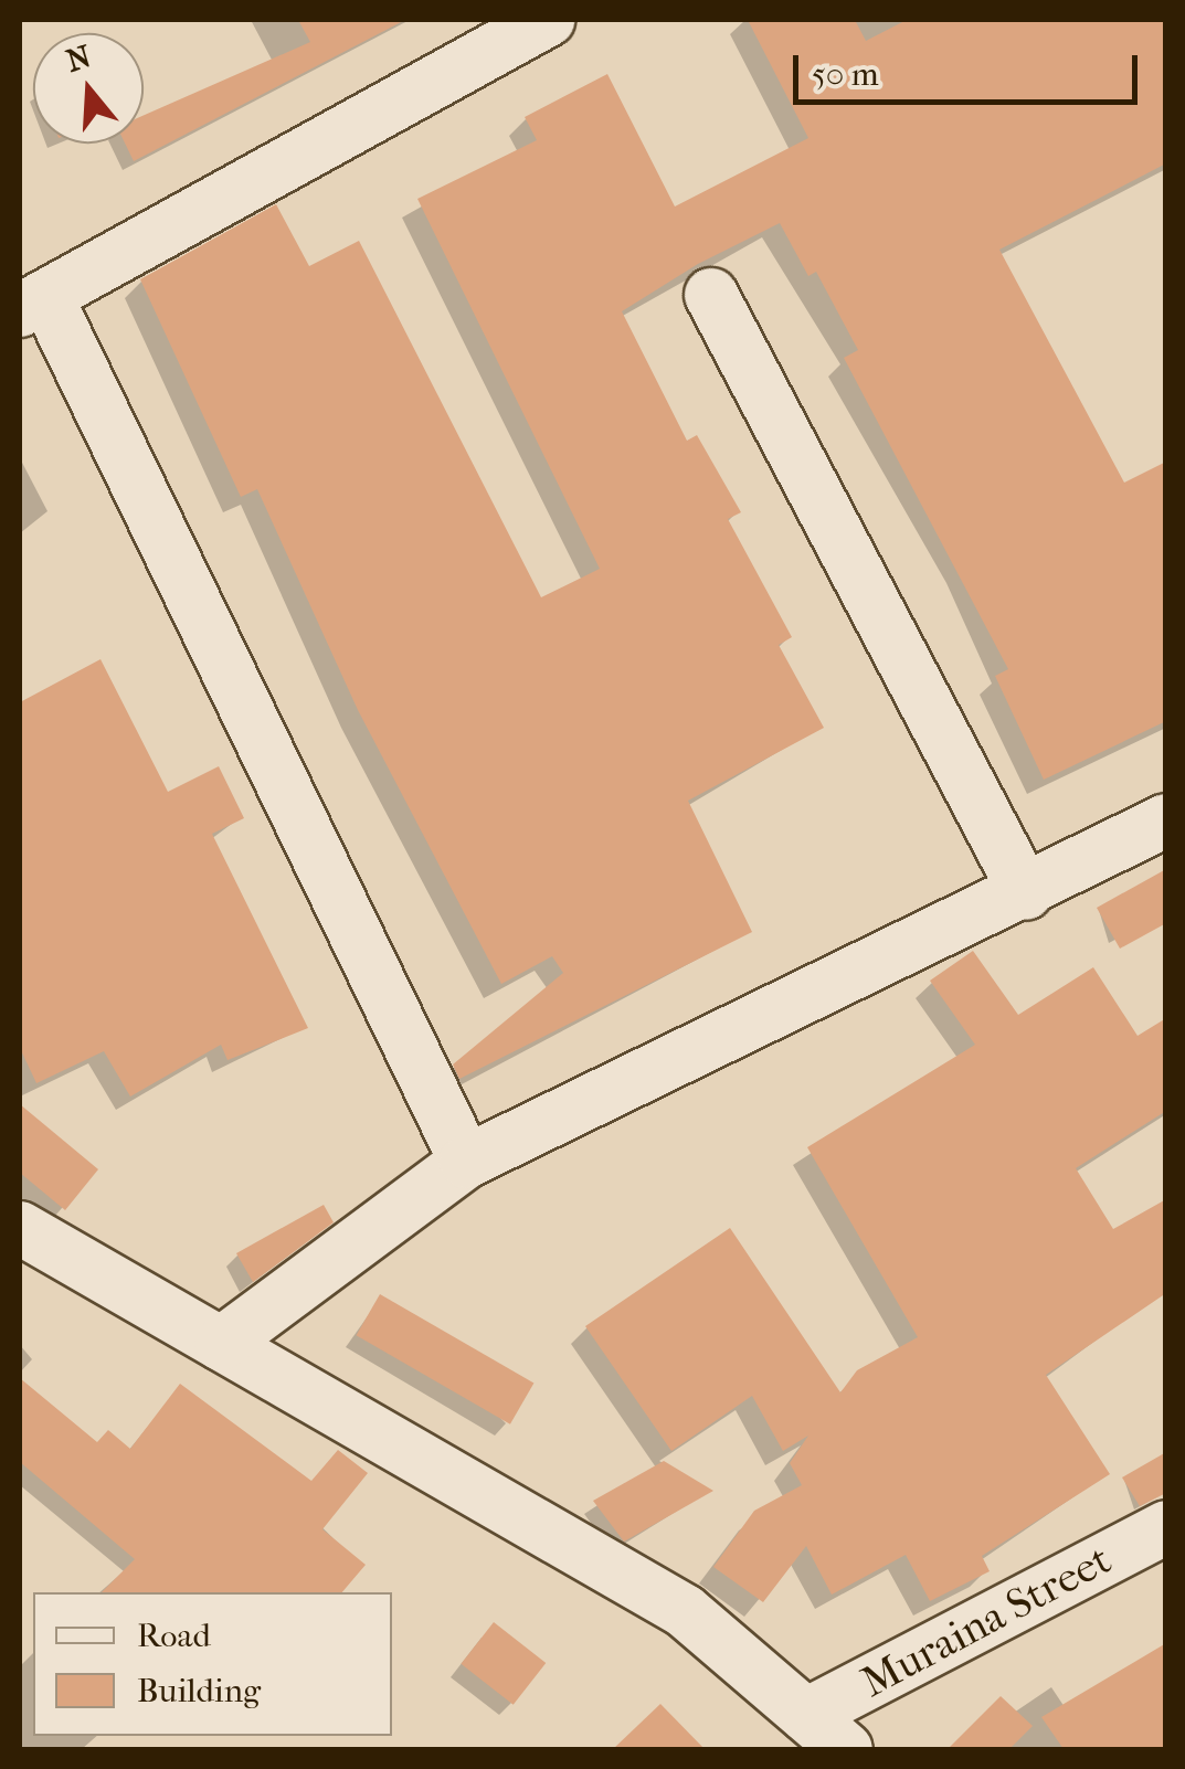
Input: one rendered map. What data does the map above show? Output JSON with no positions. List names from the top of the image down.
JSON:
{
  "streets": {
    "street": ["Muraina Street"]
  },
  "legend": ["Road", "Building"],
  "scale_bar": "50 m",
  "north": "top"
}
